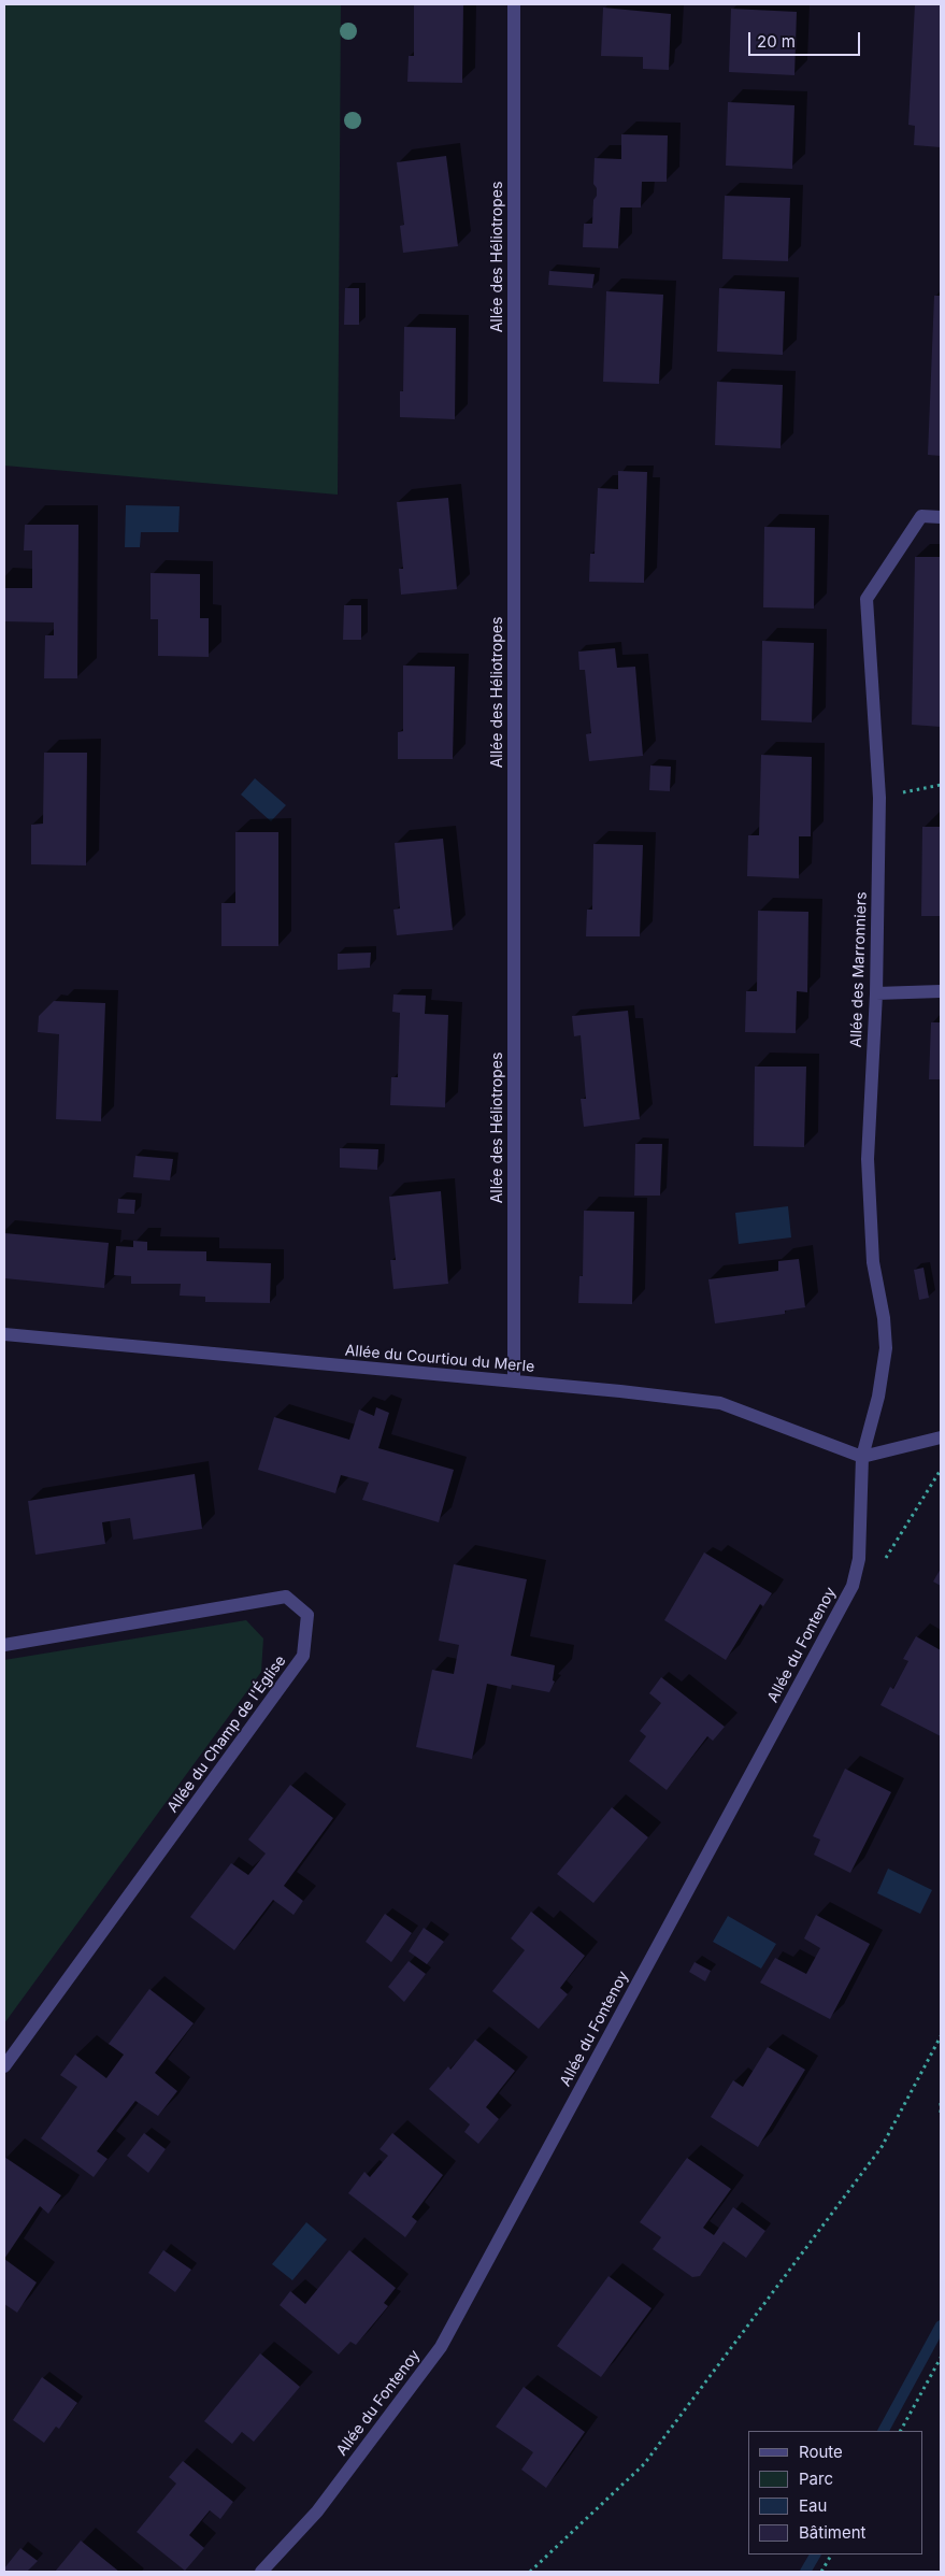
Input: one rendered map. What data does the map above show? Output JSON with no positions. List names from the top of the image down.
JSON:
{
  "streets": {
    "street": [
      "Allée des Héliotropes",
      "Allée des Marronniers",
      "Allée du Courtiou du Merle",
      "Allée du Fontenoy",
      "Allée du Champ de l'Église"
    ]
  },
  "crossings": [
    ["Allée des Héliotropes", "Allée du Courtiou du Merle"],
    ["Allée des Marronniers", "Allée du Courtiou du Merle"],
    ["Allée des Marronniers", "Allée du Fontenoy"],
    ["Allée du Courtiou du Merle", "Allée du Fontenoy"]
  ],
  "legend": [
    "Route",
    "Parc",
    "Eau",
    "Bâtiment"
  ],
  "scale_bar": "20 m"
}
